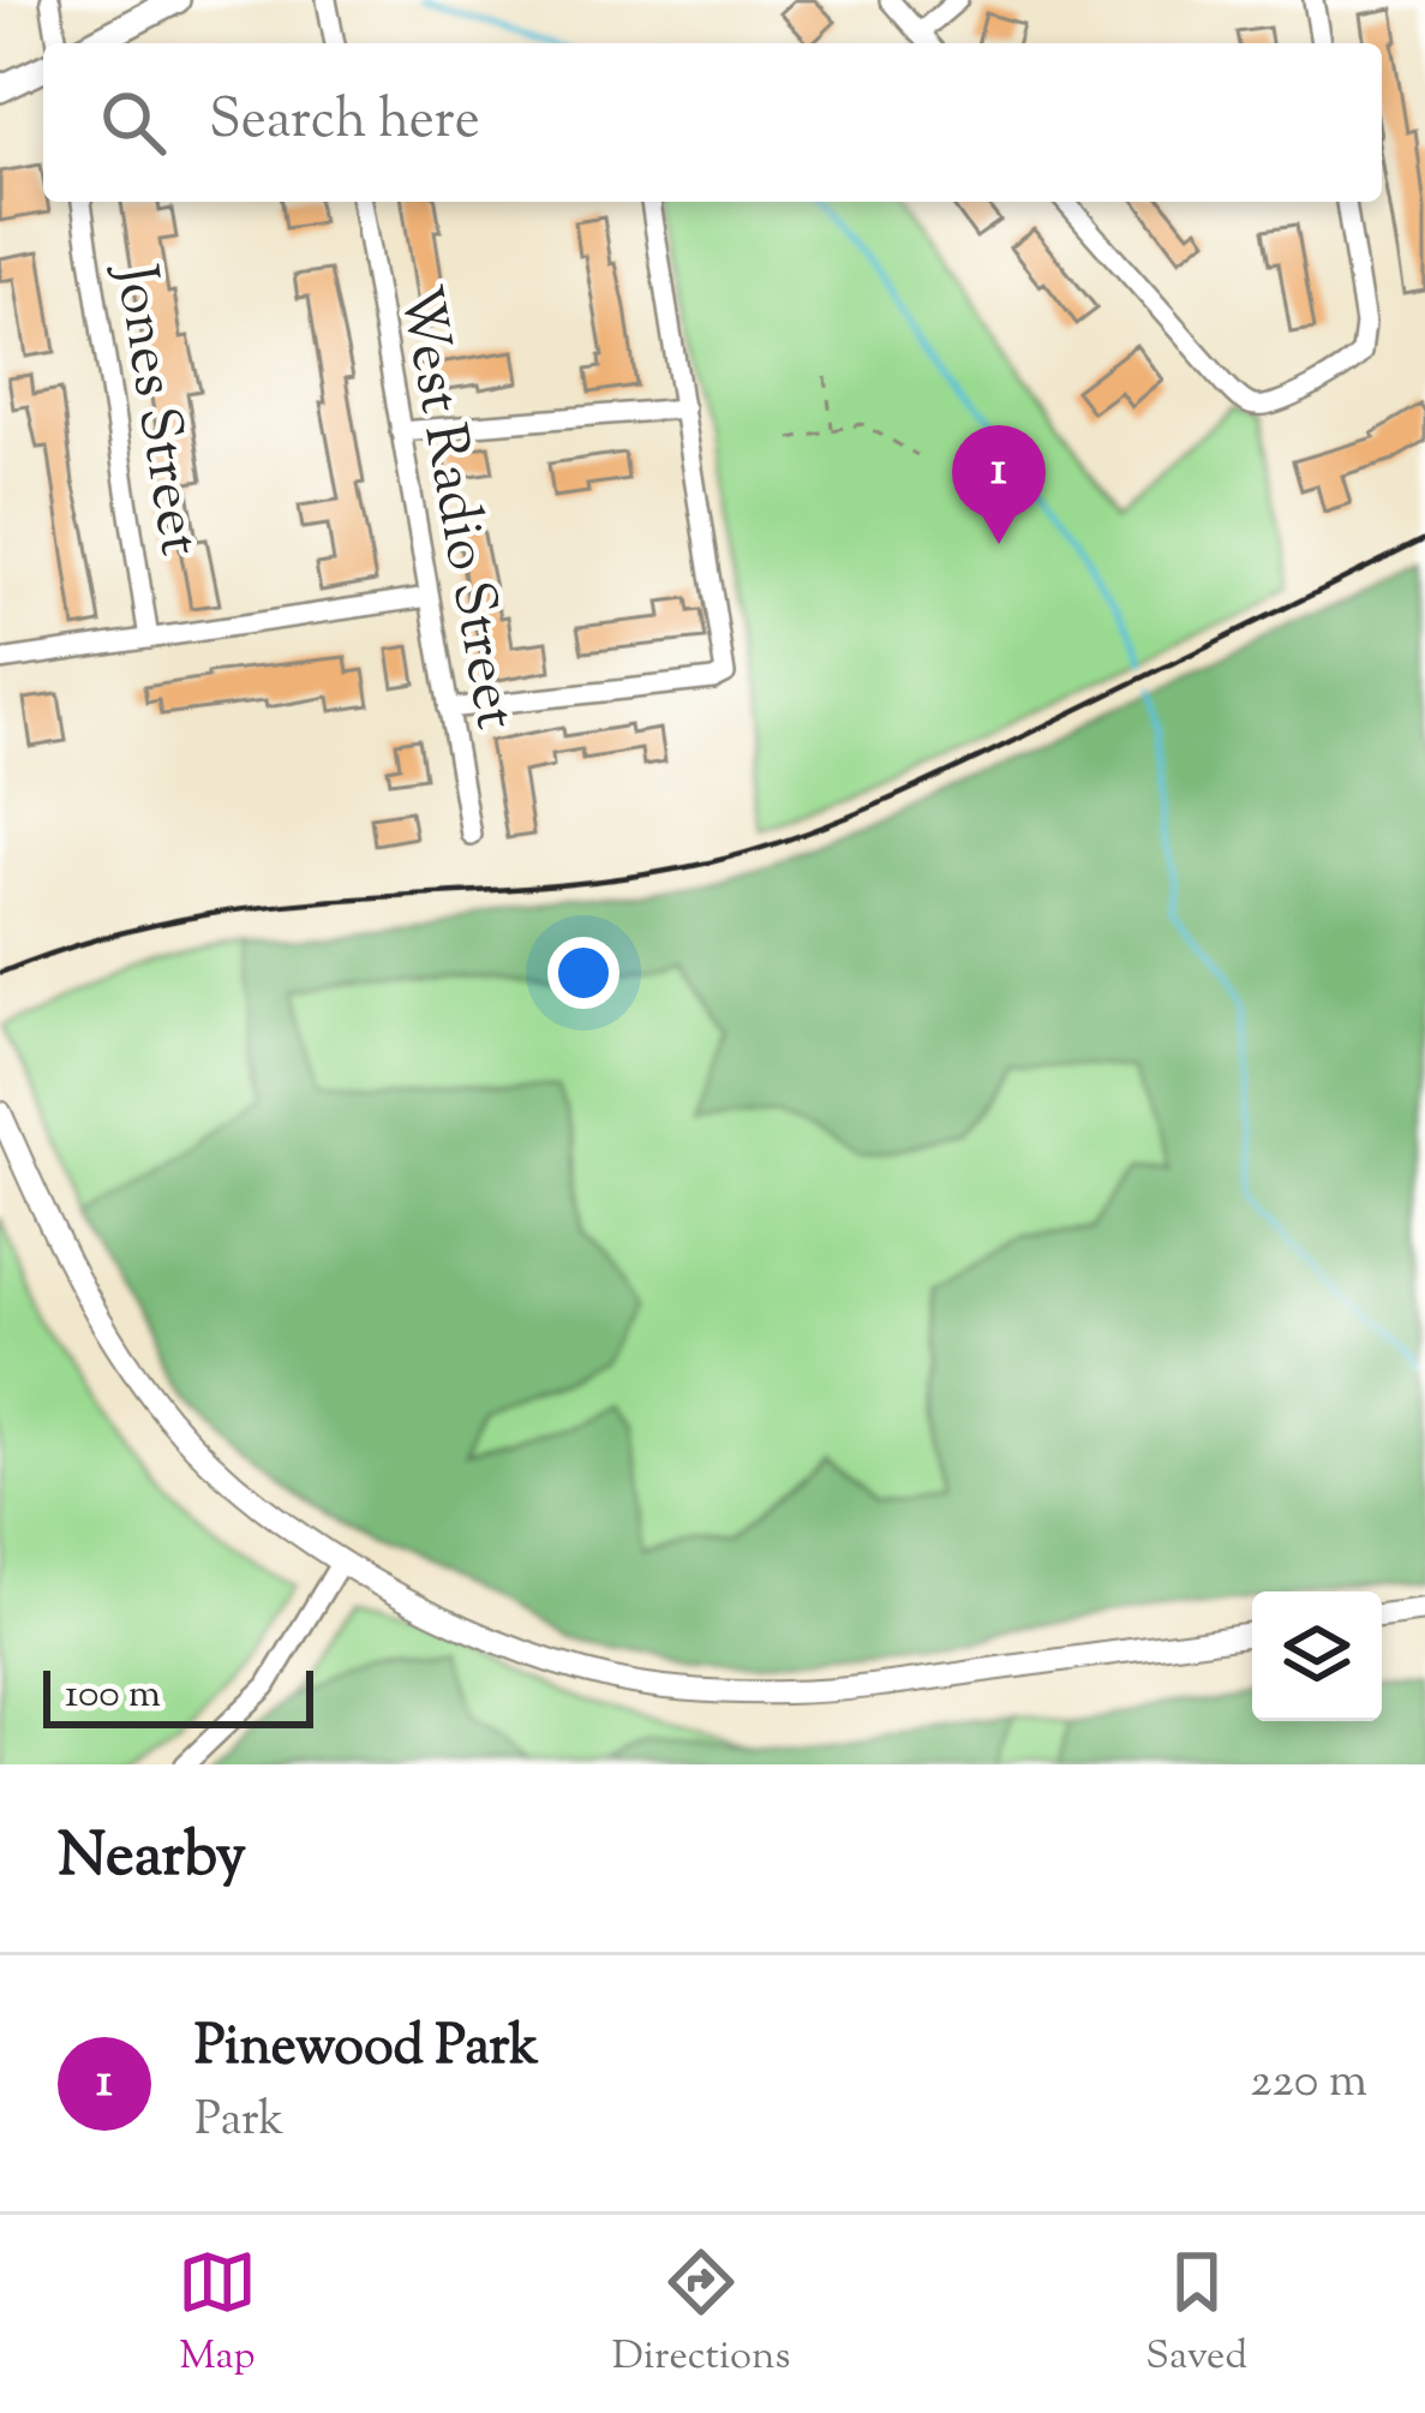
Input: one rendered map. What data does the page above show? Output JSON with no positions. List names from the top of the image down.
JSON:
{
  "streets": {
    "street": ["Jones Street", "West Radio Street"]
  },
  "scale_bar": "100 m",
  "page": {
    "search": "Search here",
    "pins": "1",
    "scale": "100 m",
    "heading": "Nearby",
    "list": [
      {
        "mark": "1",
        "name": "Pinewood Park",
        "note": "Park",
        "value": "220 m"
      }
    ],
    "nav": ["Map", "Directions", "Saved"]
  }
}
